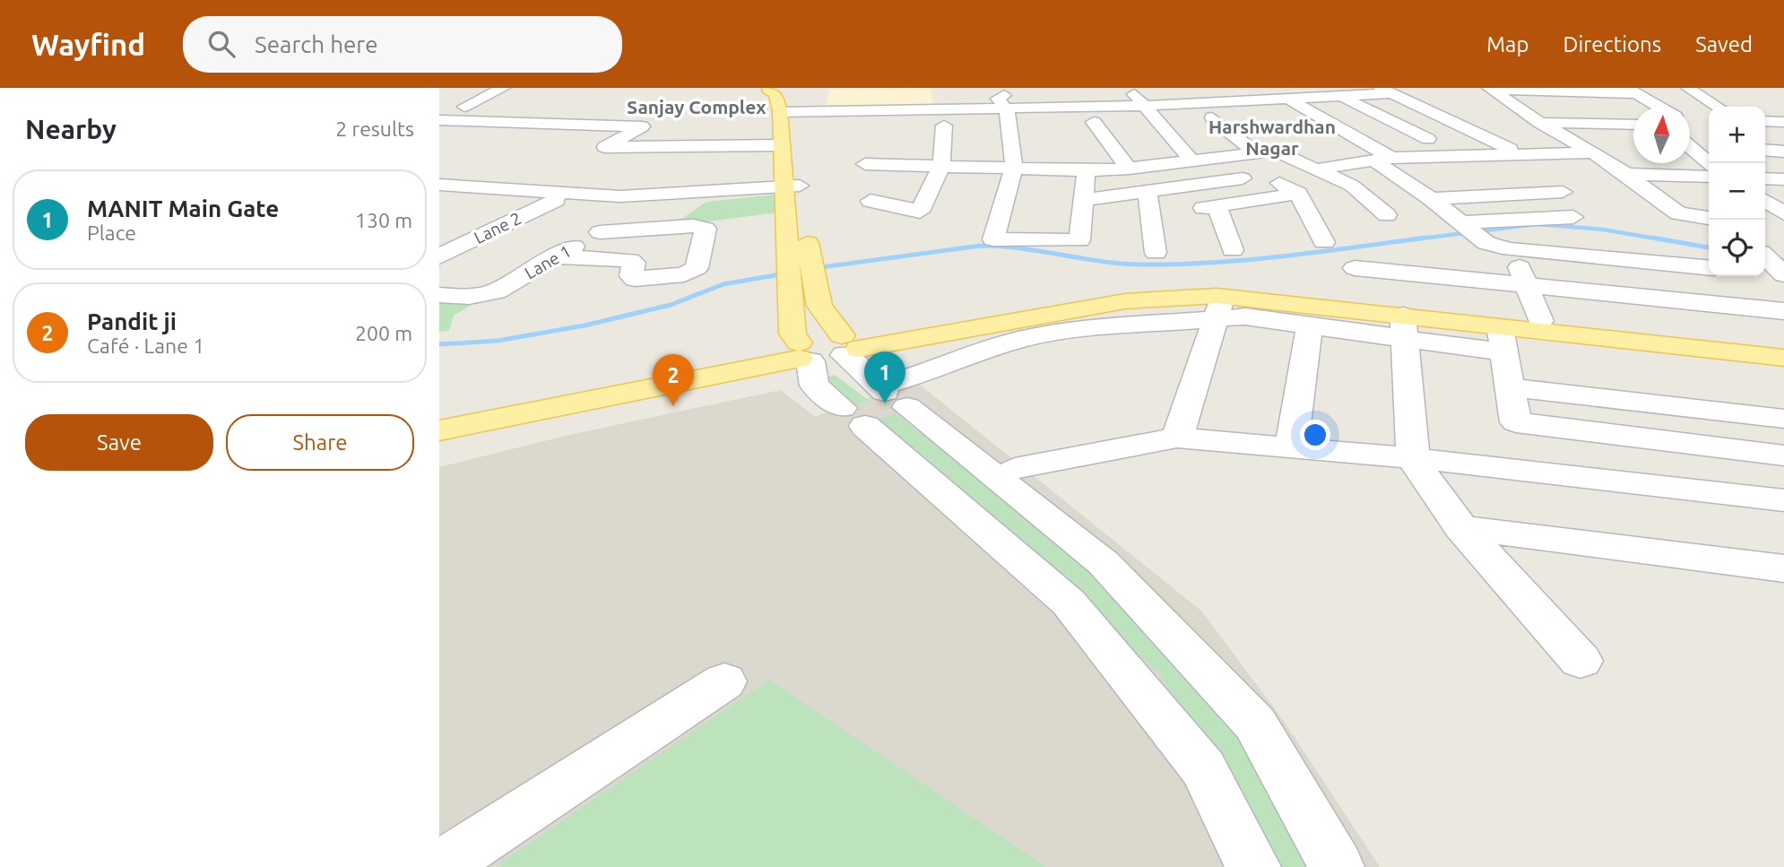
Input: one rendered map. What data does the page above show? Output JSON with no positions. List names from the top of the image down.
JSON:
{
  "streets": {
    "street": ["Lane 2", "Lane 1"]
  },
  "districts": ["Sanjay Complex", "Harshwardhan Nagar"],
  "north": "top",
  "page": {
    "header": "Wayfind",
    "search": "Search here",
    "nav": ["Map", "Directions", "Saved"],
    "heading": ["Nearby", "2 results"],
    "map_buttons": ["+", "−"],
    "list": [
      {
        "mark": "1",
        "name": "MANIT Main Gate",
        "note": "Place",
        "value": "130 m"
      },
      {
        "mark": "2",
        "name": "Pandit ji",
        "note": "Café · Lane 1",
        "value": "200 m"
      }
    ],
    "pins": ["1", "2"],
    "buttons": ["Save", "Share"]
  }
}
